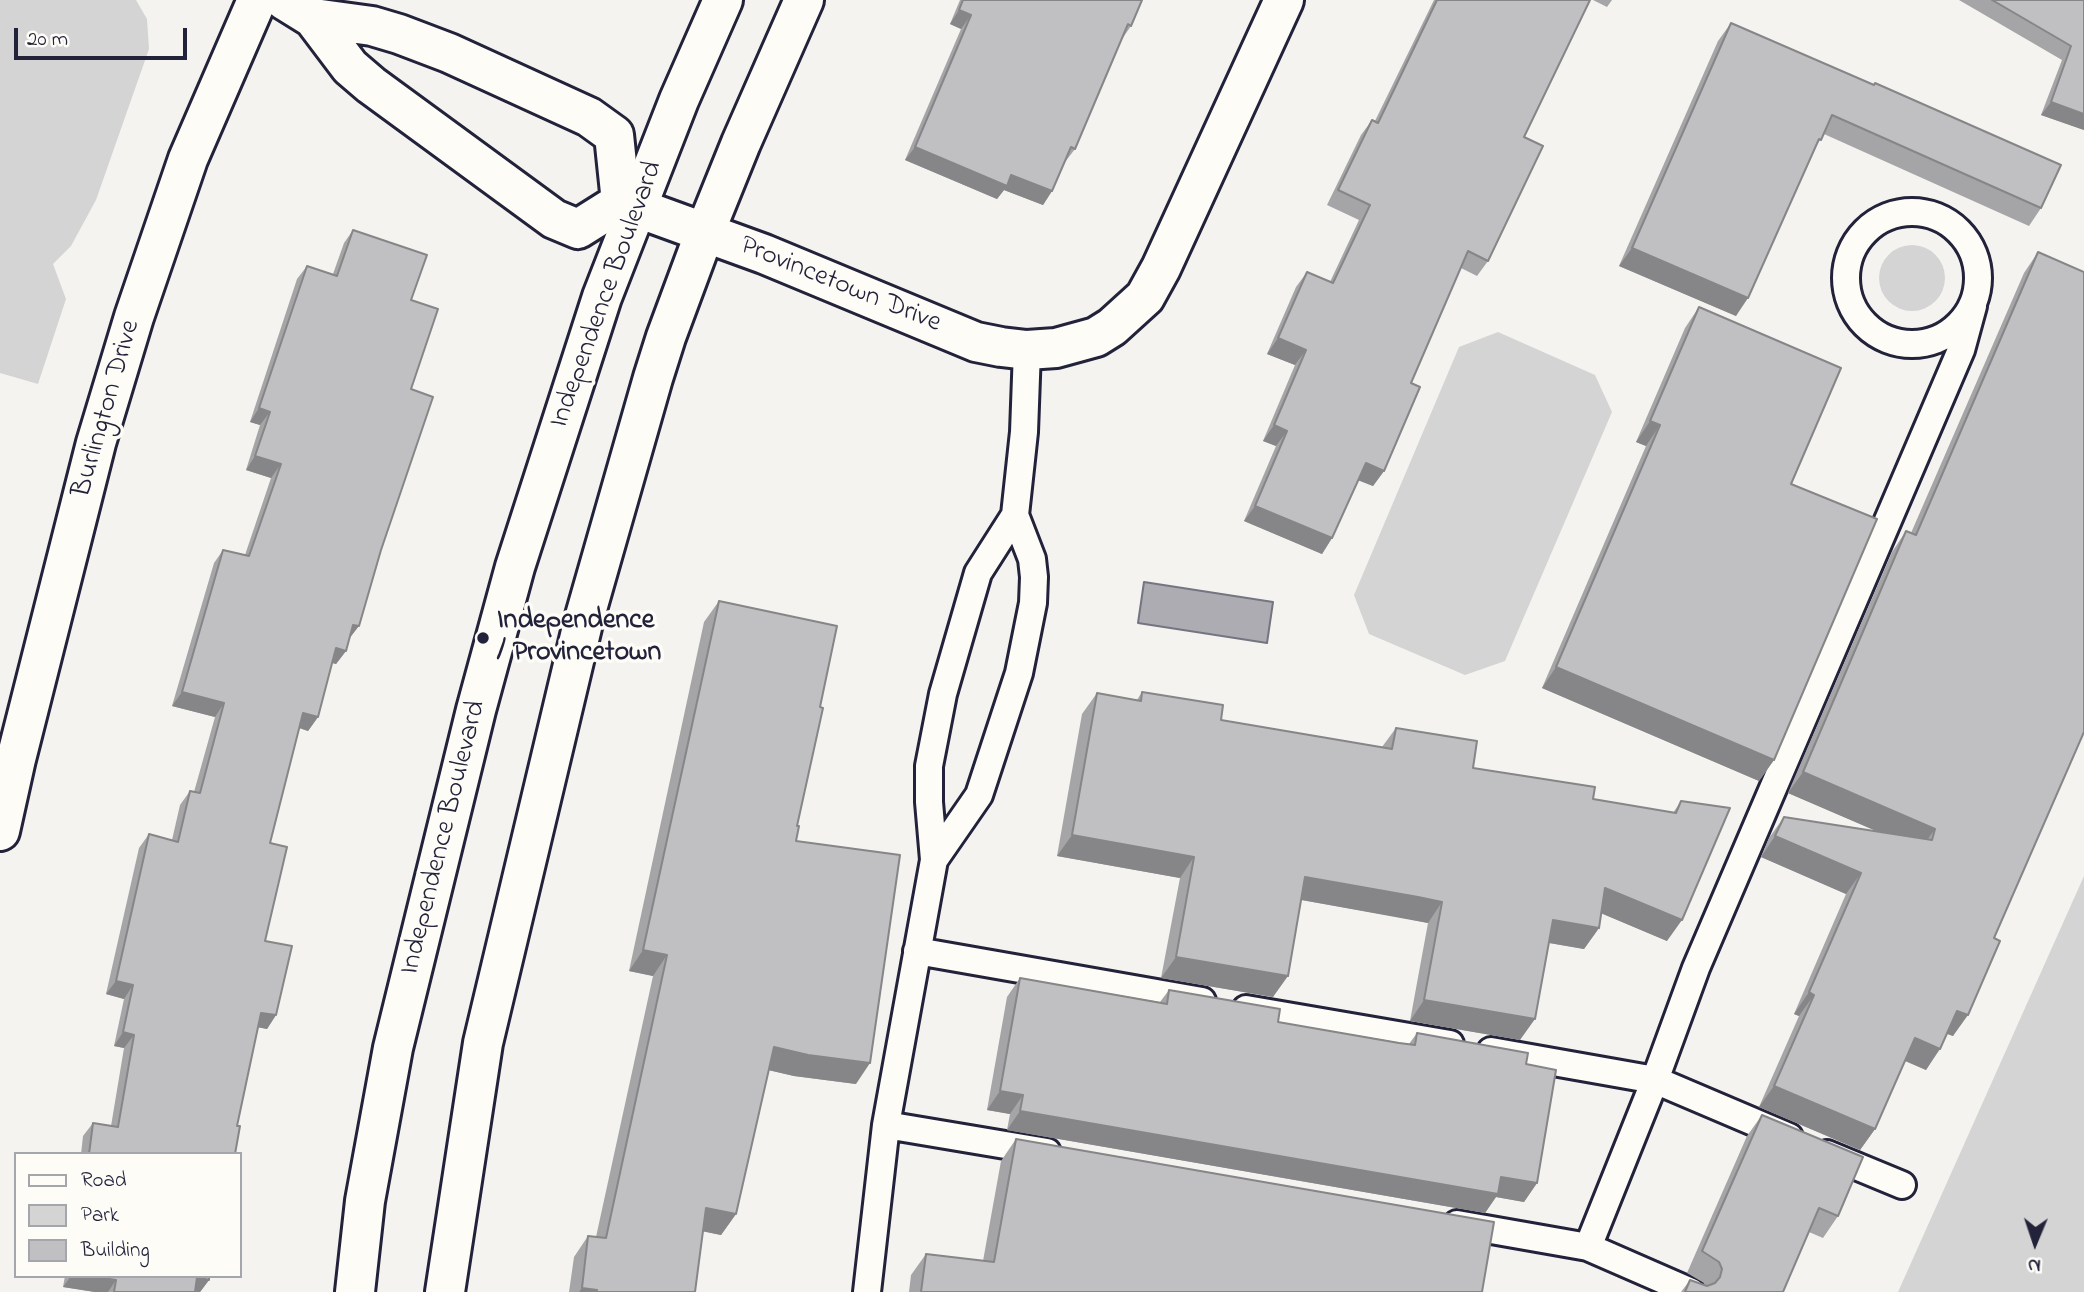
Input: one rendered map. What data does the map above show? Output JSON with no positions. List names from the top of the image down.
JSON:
{
  "streets": {
    "street": ["Provincetown Drive", "Independence Boulevard", "Burlington Drive"]
  },
  "crossings": [
    ["Provincetown Drive", "Independence Boulevard"]
  ],
  "places": ["Independence / Provincetown"],
  "legend": ["Road", "Park", "Building"],
  "scale_bar": "20 m",
  "north": "bottom"
}
